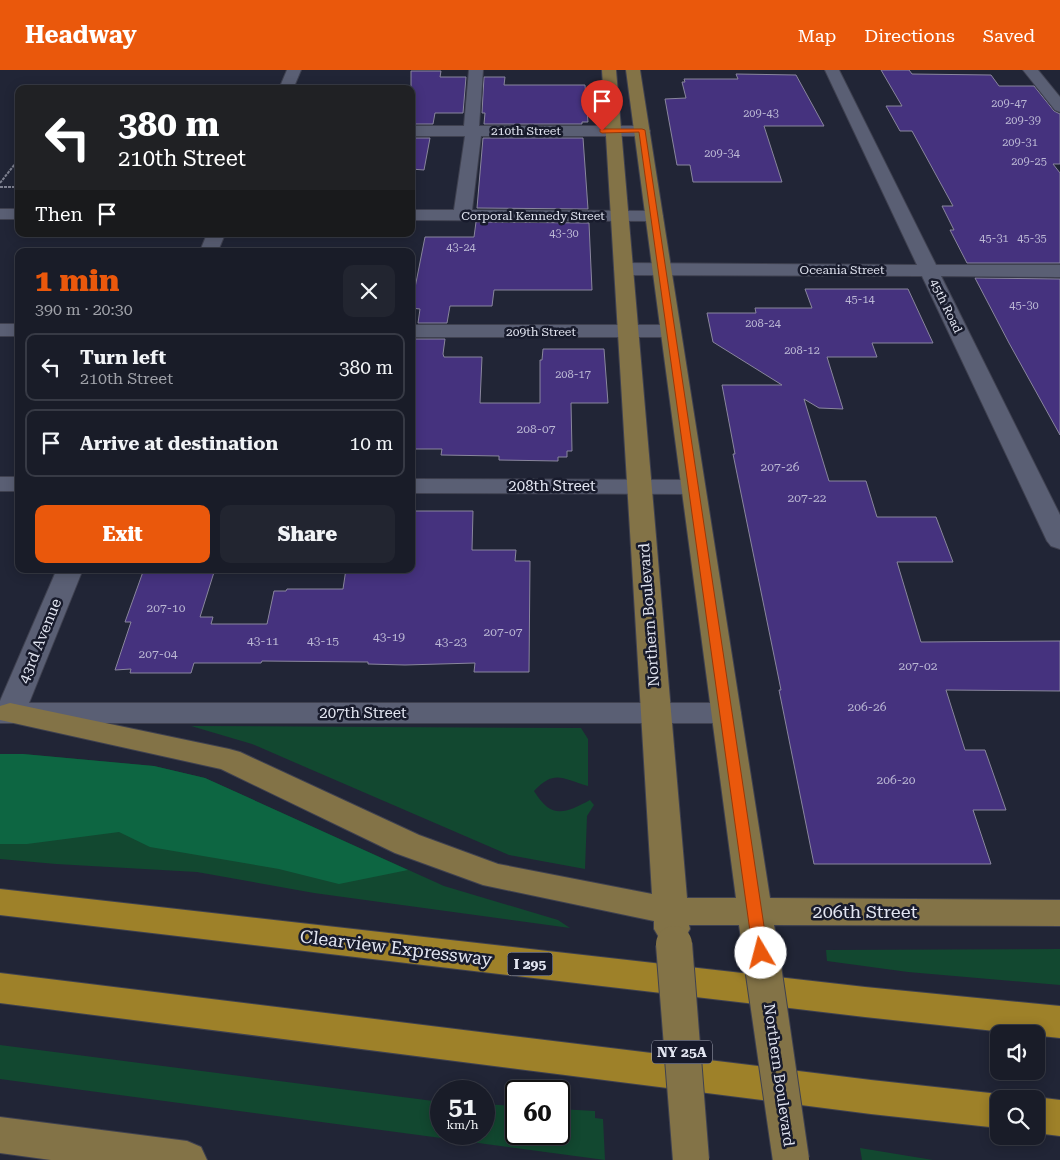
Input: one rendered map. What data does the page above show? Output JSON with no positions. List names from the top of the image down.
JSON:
{
  "streets": {
    "highway": ["Clearview Expressway", "I 295"],
    "main road": ["Northern Boulevard", "206th Street", "NY 25A"],
    "street": [
      "210th Street",
      "Corporal Kennedy Street",
      "Oceania Street",
      "45th Road",
      "209th Street",
      "208th Street",
      "43rd Avenue",
      "207th Street"
    ]
  },
  "crossings": [
    ["210th Street", "Northern Boulevard"],
    ["Corporal Kennedy Street", "Northern Boulevard"],
    ["Oceania Street", "45th Road"],
    ["Oceania Street", "Northern Boulevard"],
    ["209th Street", "Northern Boulevard"],
    ["208th Street", "Northern Boulevard"],
    ["Northern Boulevard", "207th Street"],
    ["Northern Boulevard", "206th Street"],
    ["43rd Avenue", "207th Street"],
    ["43rd Avenue", "206th Street"],
    ["207th Street", "206th Street"]
  ],
  "house_numbers": [
    "209-47",
    "209-43",
    "209-39",
    "209-31",
    "209-34",
    "209-25",
    "43-30",
    "45-31",
    "45-35",
    "43-24",
    "45-14",
    "45-30",
    "208-24",
    "208-12",
    "208-17",
    "208-07",
    "207-26",
    "207-22",
    "207-10",
    "207-07",
    "43-19",
    "43-11",
    "43-15",
    "43-23",
    "207-04",
    "207-02",
    "206-26",
    "206-20"
  ],
  "page": {
    "header": "Headway",
    "nav": ["Map", "Directions", "Saved"],
    "turn": ["380 m", "210th Street"],
    "then": "Then",
    "heading": ["1 min", "390 m · 20:30"],
    "list": [
      {
        "name": "Turn left",
        "note": "210th Street",
        "value": "380 m"
      },
      {
        "name": "Arrive at destination",
        "value": "10 m"
      }
    ],
    "buttons": ["Exit", "Share"],
    "speed": "51 km/h",
    "limit": "60"
  }
}
